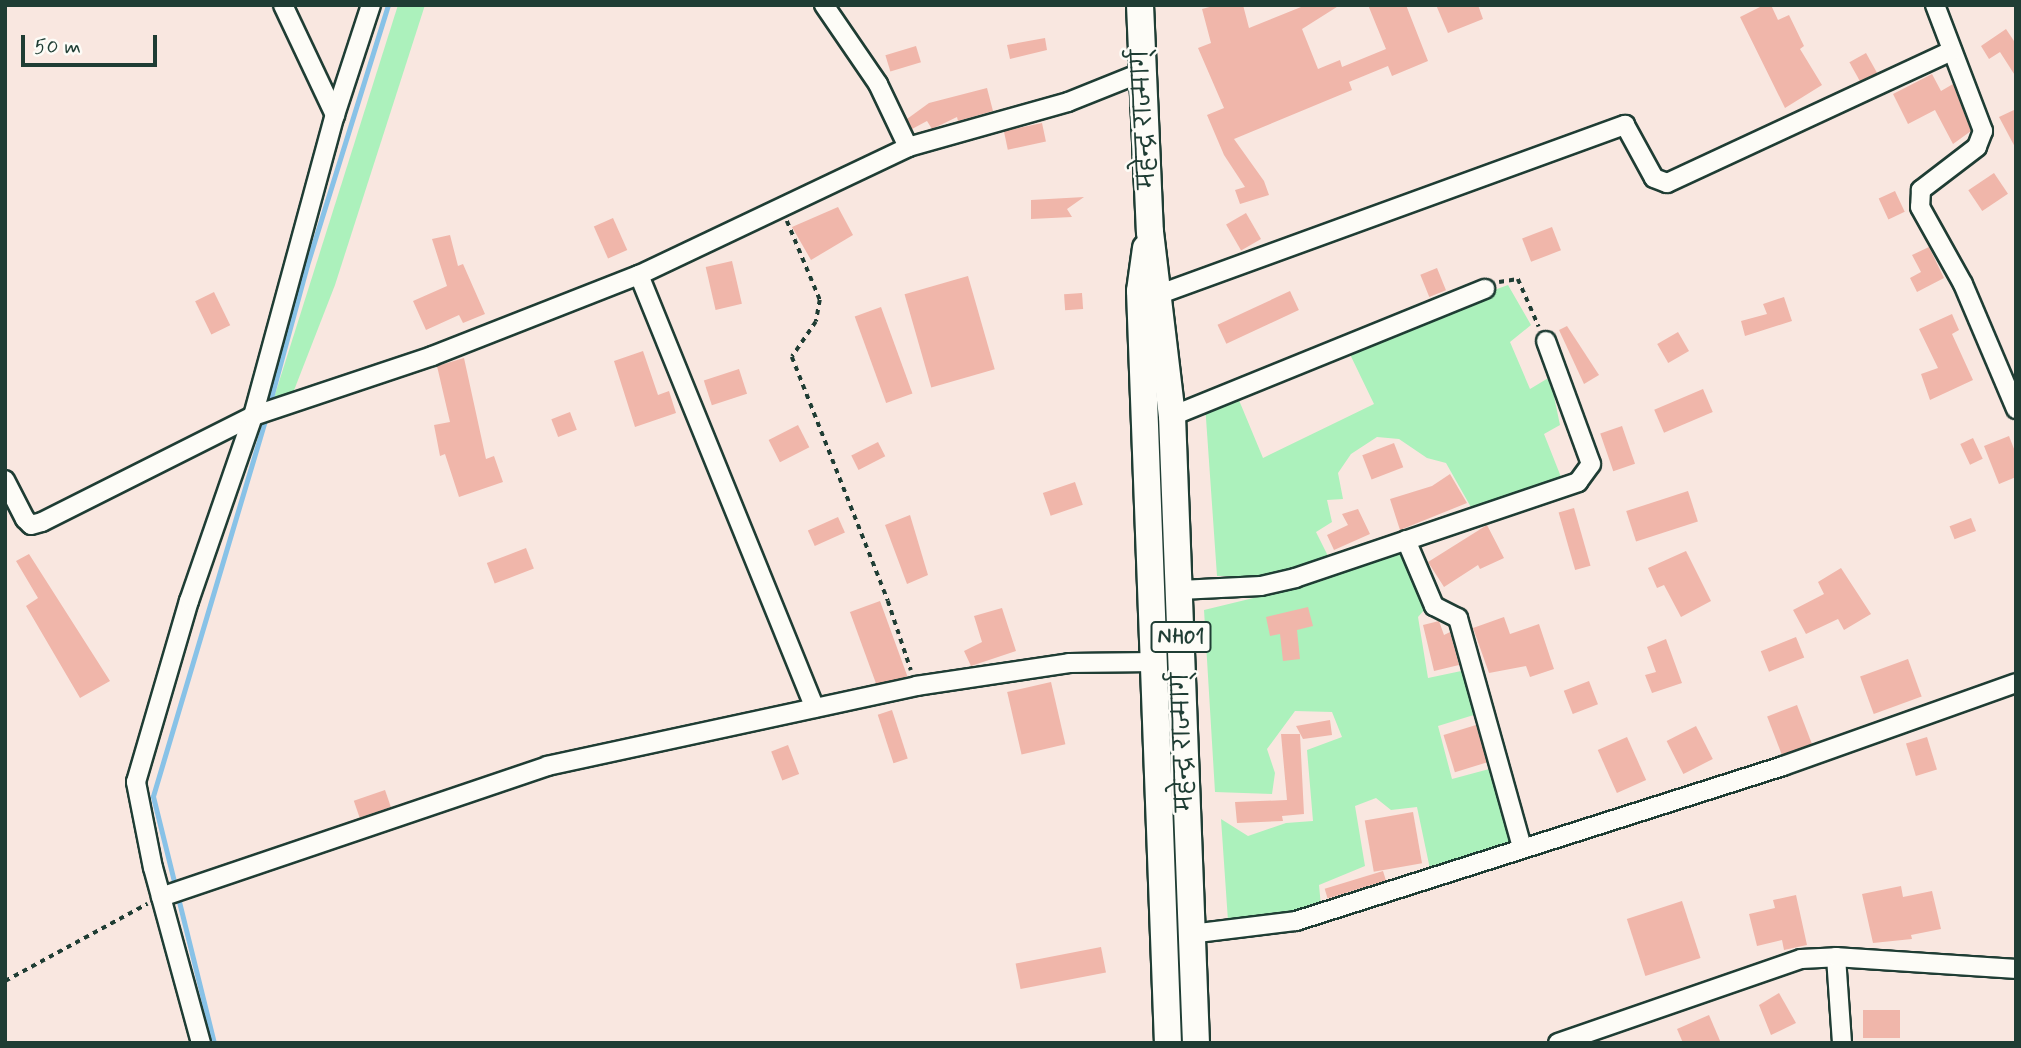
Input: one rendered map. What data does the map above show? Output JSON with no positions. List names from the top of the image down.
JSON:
{
  "streets": {
    "highway": ["महेन्द्र राज्मार्ग्", "NH01"]
  },
  "scale_bar": "50 m"
}
